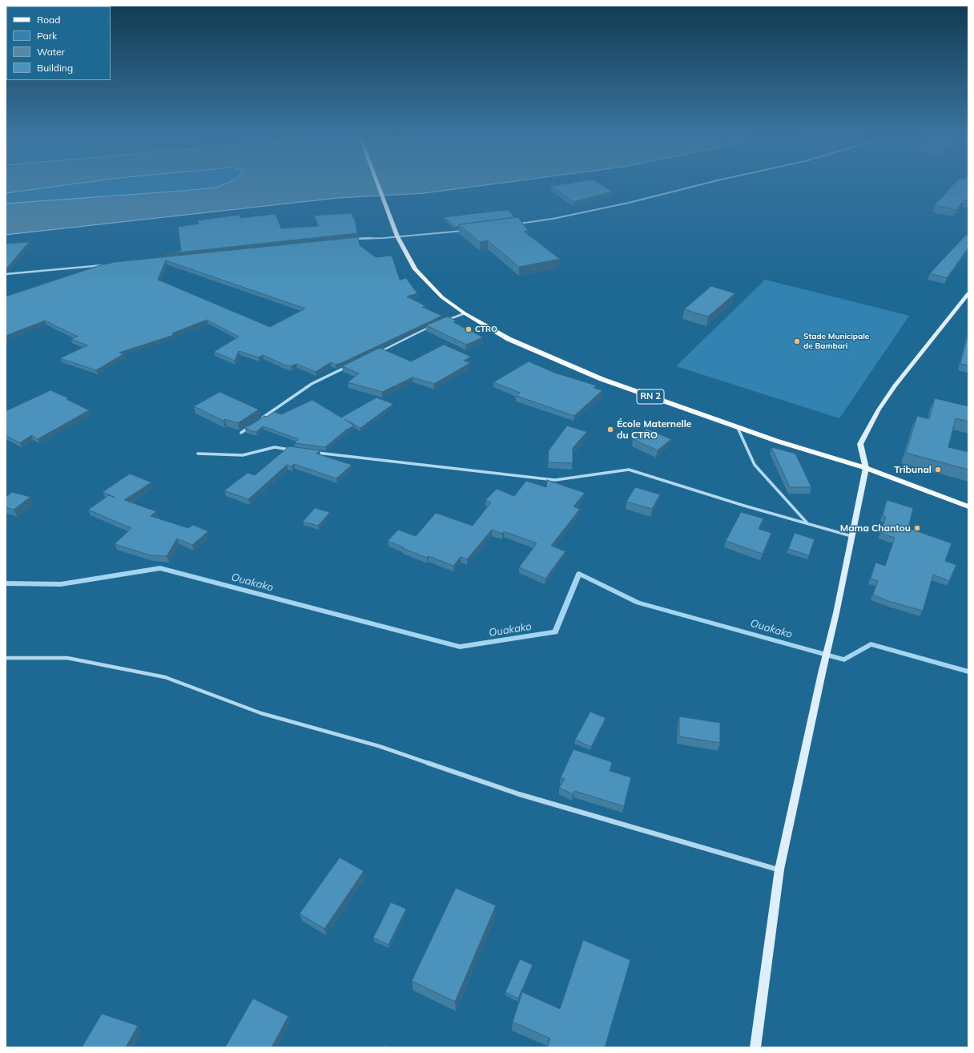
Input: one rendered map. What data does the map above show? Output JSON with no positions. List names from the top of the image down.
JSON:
{
  "streets": {
    "main road": ["RN 2"]
  },
  "water": ["Ouakako"],
  "places": [
    "CTRO",
    "Stade Municipale de Bambari",
    "École Maternelle du CTRO",
    "Tribunal",
    "Mama Chantou"
  ],
  "legend": [
    "Road",
    "Park",
    "Water",
    "Building"
  ]
}
